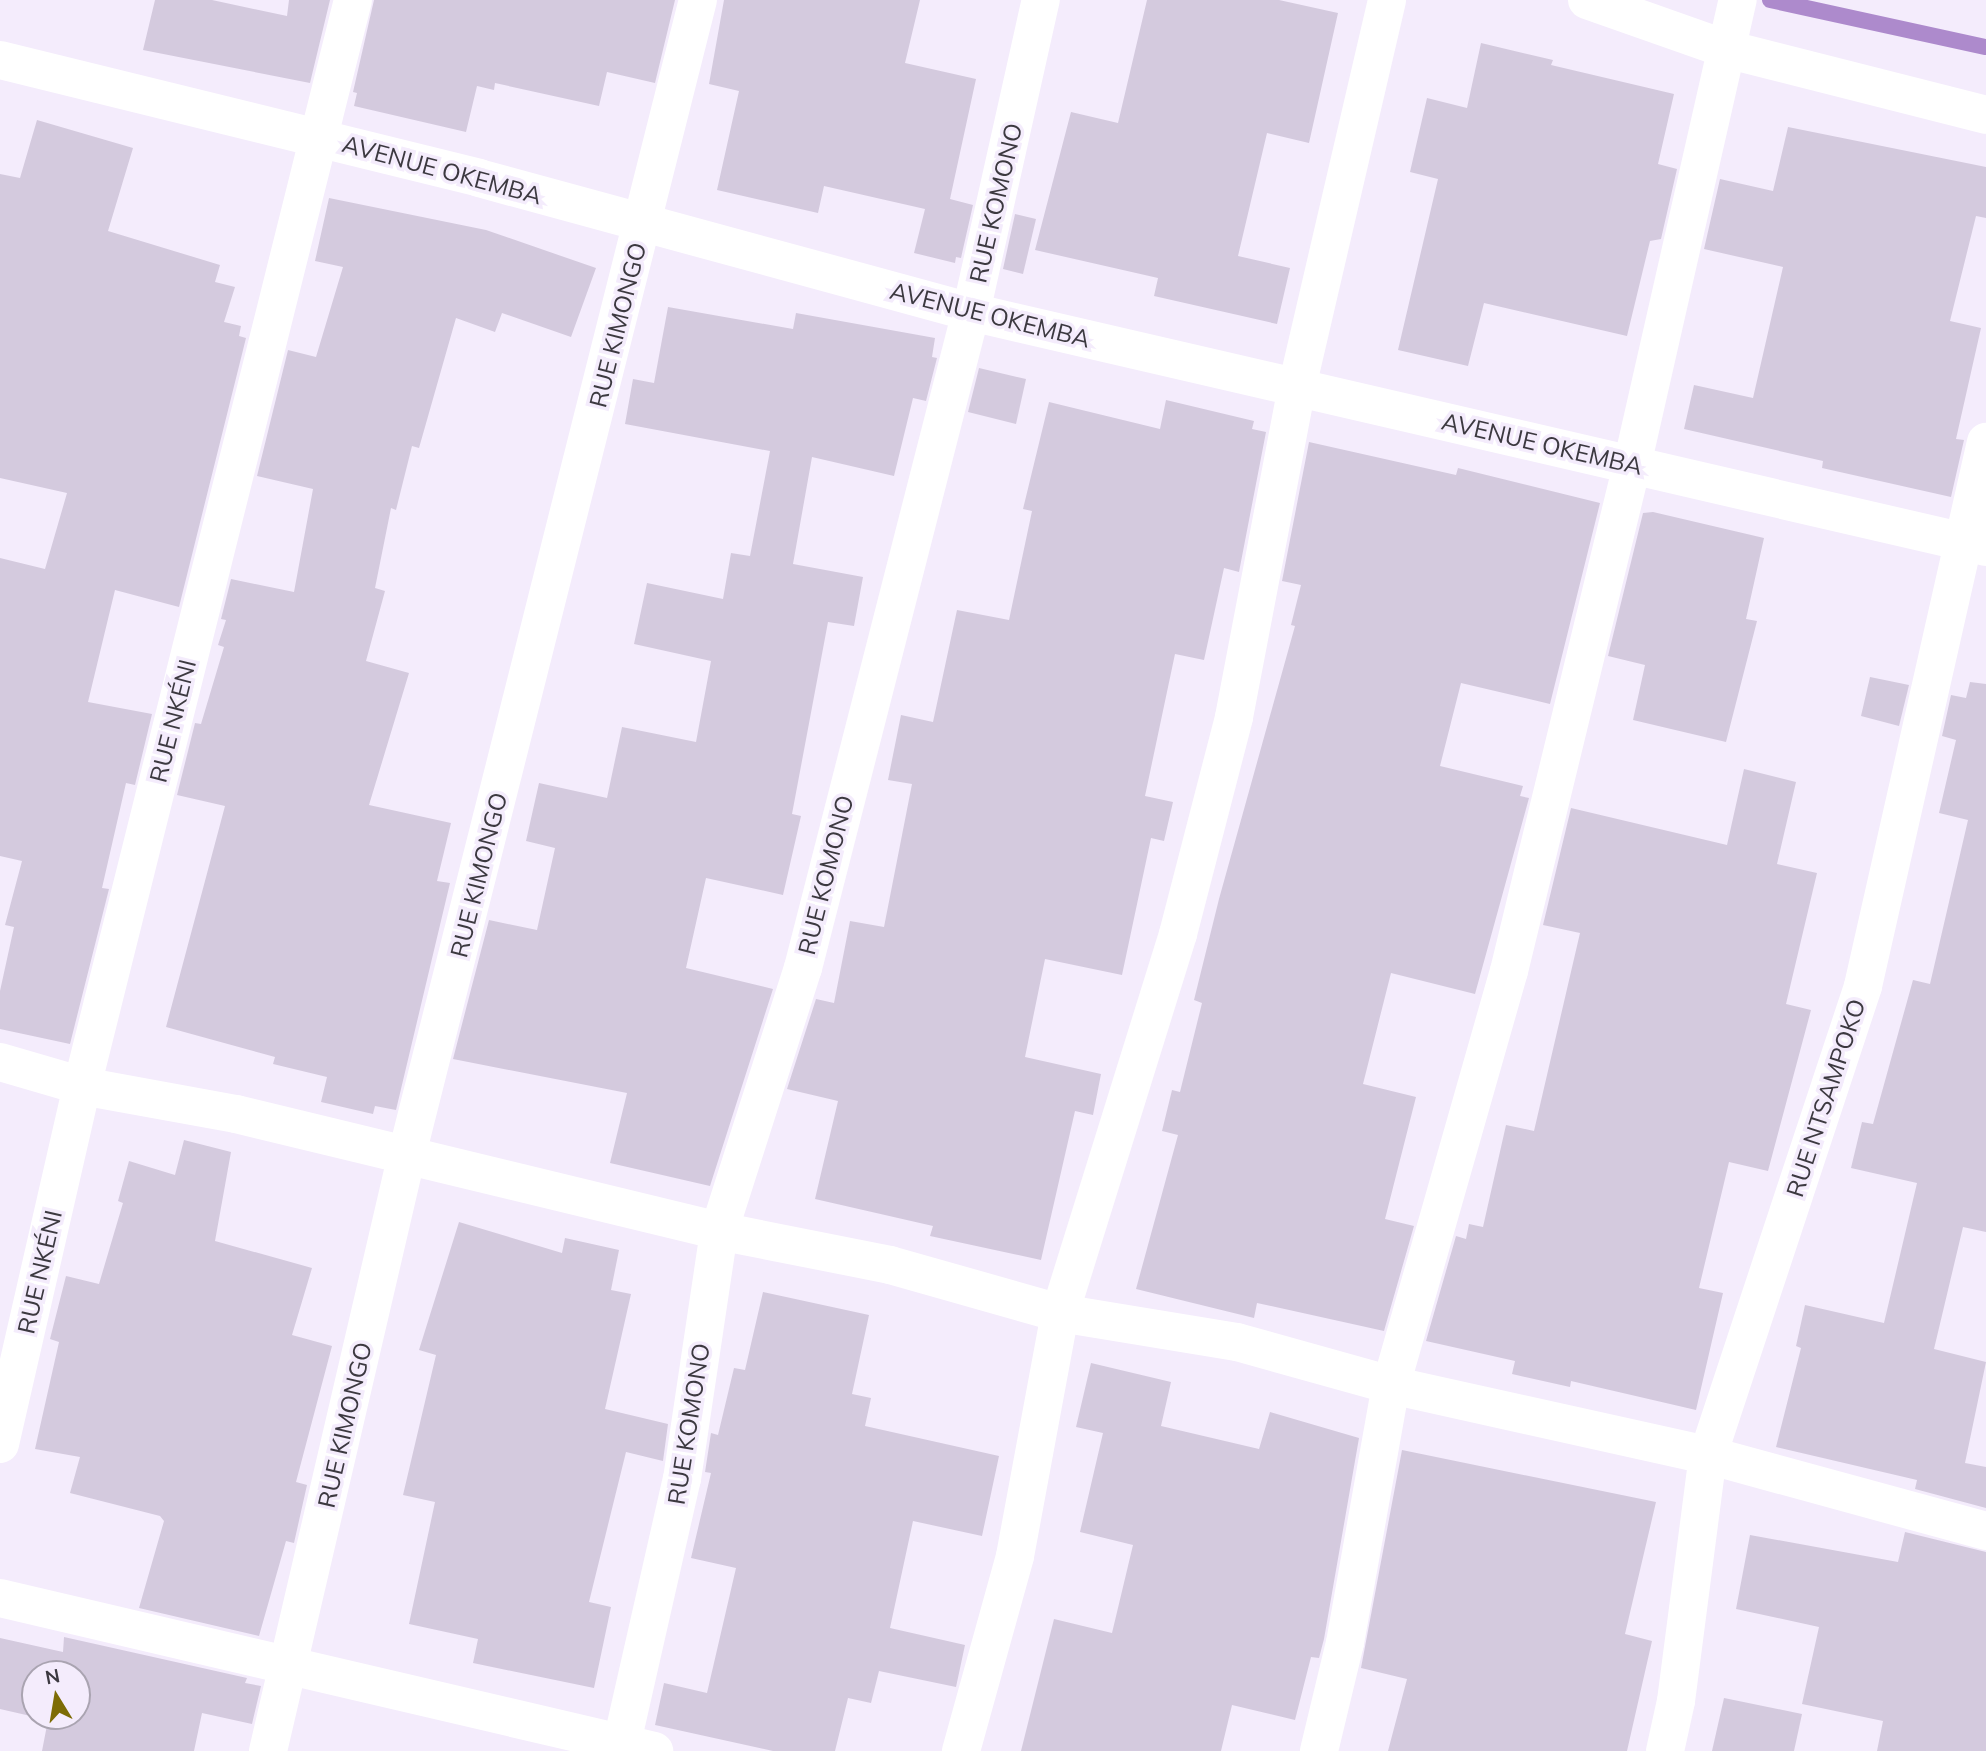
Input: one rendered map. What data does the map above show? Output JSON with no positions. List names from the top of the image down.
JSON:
{
  "streets": {
    "street": [
      "AVENUE OKEMBA",
      "RUE KOMONO",
      "RUE KIMONGO",
      "RUE NKÉNI",
      "RUE NTSAMPOKO"
    ]
  },
  "crossings": [
    ["AVENUE OKEMBA", "RUE KOMONO"],
    ["AVENUE OKEMBA", "RUE KIMONGO"],
    ["AVENUE OKEMBA", "RUE NKÉNI"],
    ["AVENUE OKEMBA", "RUE NTSAMPOKO"]
  ],
  "north": "top"
}
